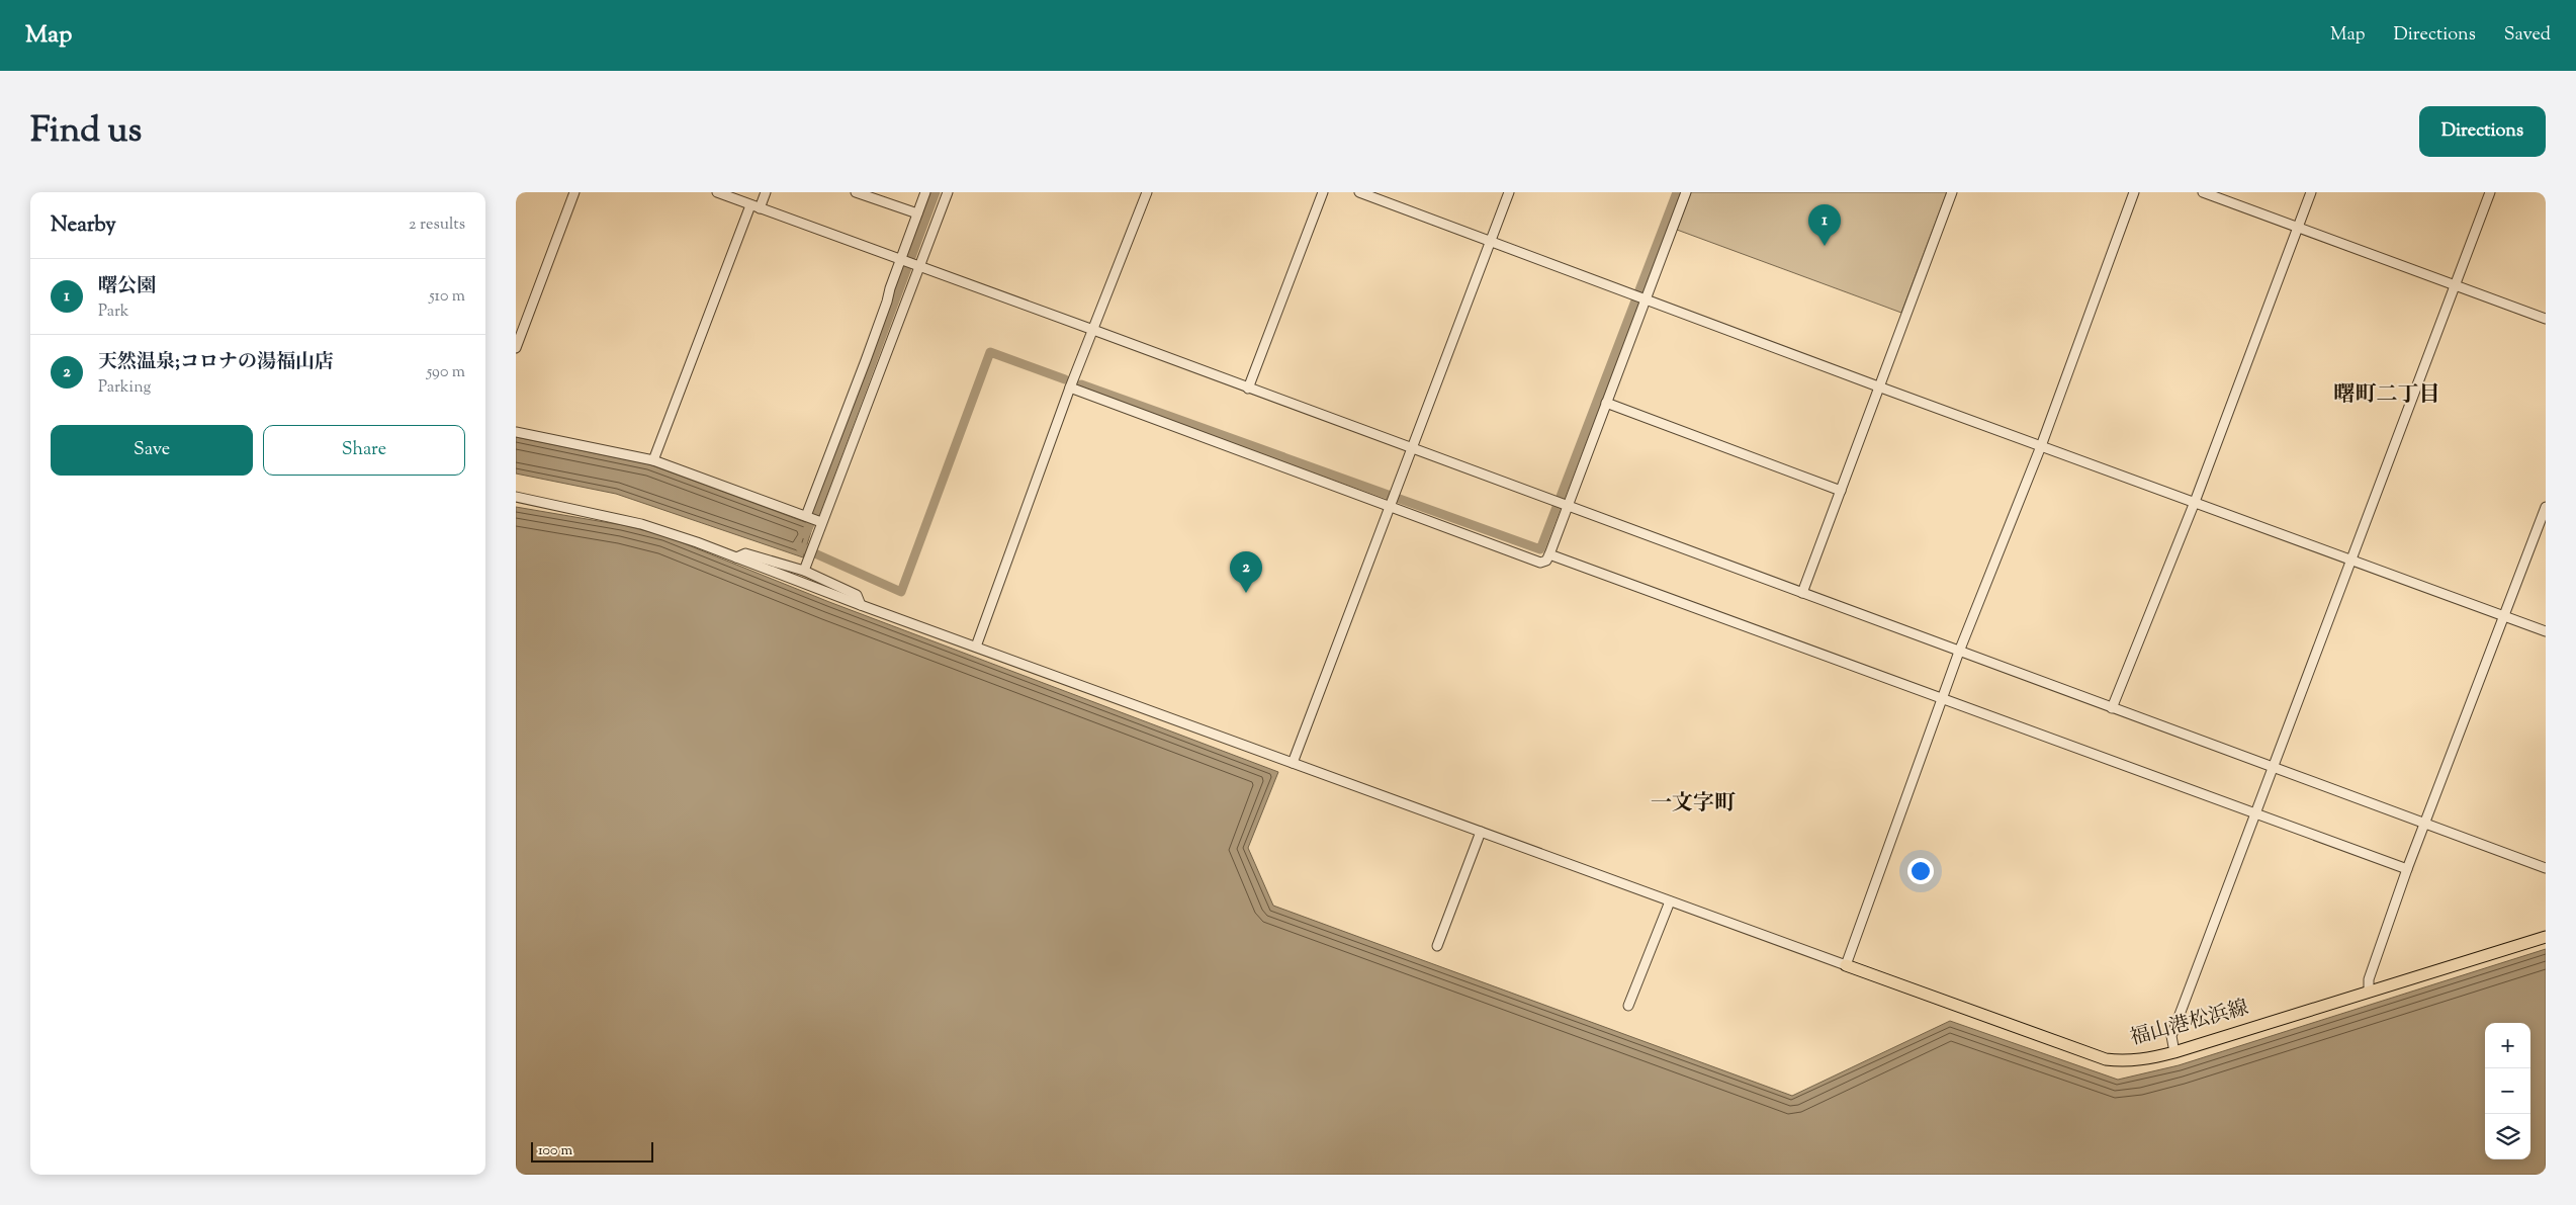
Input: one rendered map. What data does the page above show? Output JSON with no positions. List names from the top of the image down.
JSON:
{
  "streets": {
    "main road": ["福山港松浜線"]
  },
  "districts": ["曙町二丁目", "一文字町"],
  "scale_bar": "100 m",
  "page": {
    "header": "Map",
    "nav": ["Map", "Directions", "Saved"],
    "title": "Find us",
    "buttons": [
      "Directions",
      ["Save", "Share"]
    ],
    "heading": ["Nearby", "2 results"],
    "pins": ["1", "2"],
    "list": [
      {
        "mark": "1",
        "name": "曙公園",
        "note": "Park",
        "value": "510 m"
      },
      {
        "mark": "2",
        "name": "天然温泉;コロナの湯福山店",
        "note": "Parking",
        "value": "590 m"
      }
    ],
    "map_buttons": ["+", "−"],
    "scale": "100 m"
  }
}
